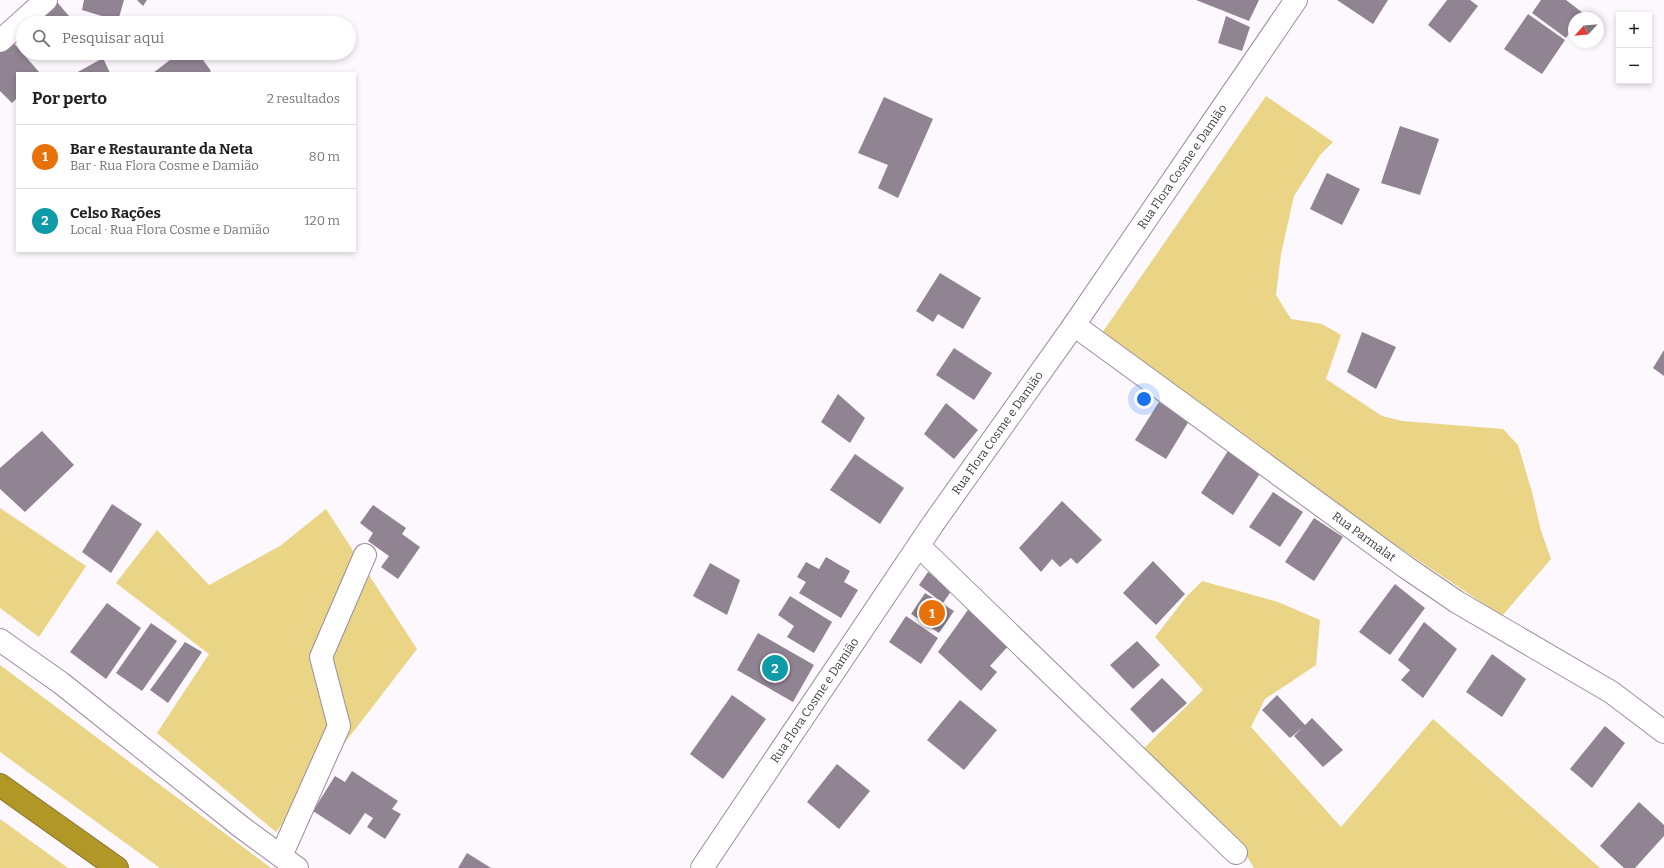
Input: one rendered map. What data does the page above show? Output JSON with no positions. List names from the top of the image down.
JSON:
{
  "streets": {
    "street": ["Rua Flora Cosme e Damião", "Rua Parmalat"]
  },
  "crossings": [
    ["Rua Flora Cosme e Damião", "Rua Parmalat"]
  ],
  "north": "bottom left",
  "page": {
    "map_buttons": ["+", "−"],
    "search": "Pesquisar aqui",
    "heading": ["Por perto", "2 resultados"],
    "list": [
      {
        "mark": "1",
        "name": "Bar e Restaurante da Neta",
        "note": "Bar · Rua Flora Cosme e Damião",
        "value": "80 m"
      },
      {
        "mark": "2",
        "name": "Celso Rações",
        "note": "Local · Rua Flora Cosme e Damião",
        "value": "120 m"
      }
    ],
    "pins": ["1", "2"]
  }
}
